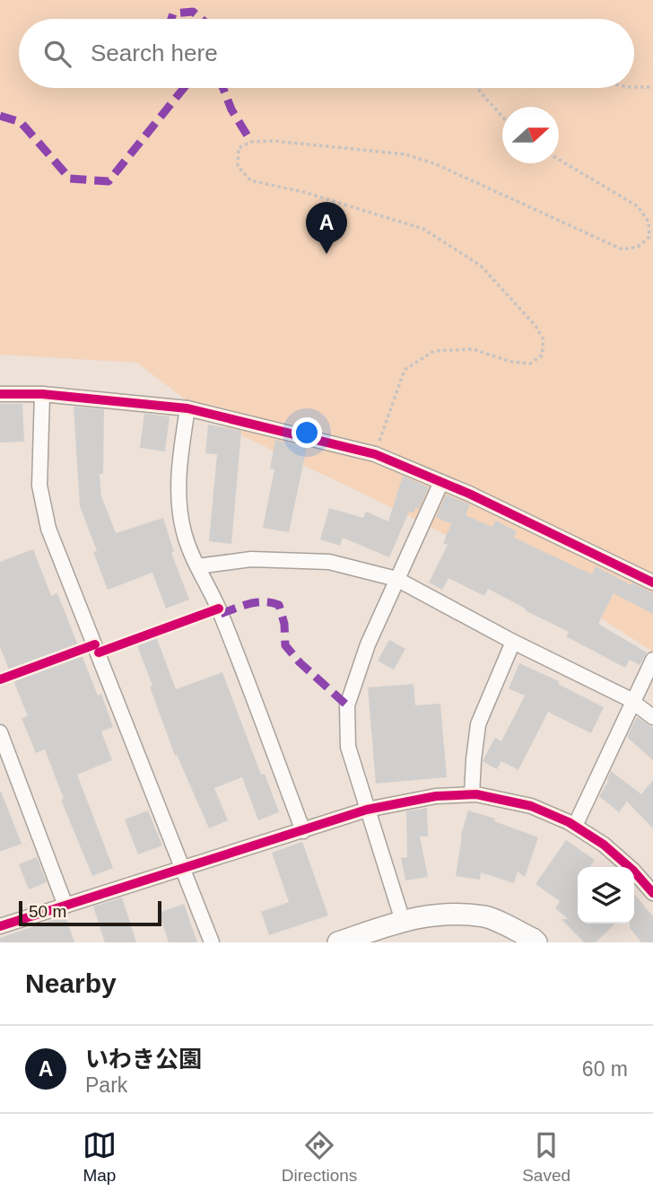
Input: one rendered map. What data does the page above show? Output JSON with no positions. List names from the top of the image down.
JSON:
{
  "scale_bar": "50 m",
  "north": "right",
  "page": {
    "search": "Search here",
    "pins": "A",
    "scale": "50 m",
    "heading": "Nearby",
    "list": [
      {
        "mark": "A",
        "name": "いわき公園",
        "note": "Park",
        "value": "60 m"
      }
    ],
    "nav": ["Map", "Directions", "Saved"]
  }
}
